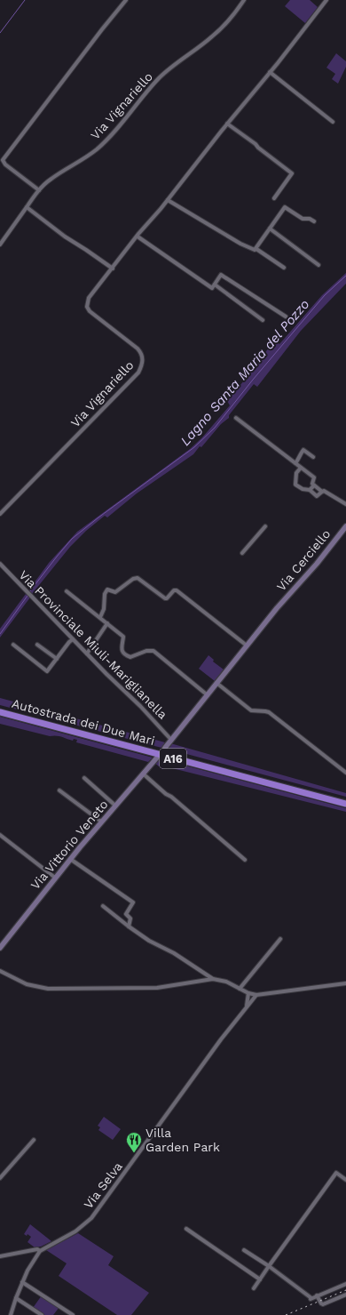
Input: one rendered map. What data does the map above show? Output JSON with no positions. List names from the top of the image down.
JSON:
{
  "streets": {
    "highway": ["Autostrada dei Due Mari", "A16"],
    "street": [
      "Via Vignariello",
      "Via Cerciello",
      "Via Provinciale Miuli-Mariglianella",
      "Via Vittorio Veneto",
      "Via Selva"
    ]
  },
  "water": ["Lagno Santa Maria del Pozzo"],
  "places": {
    "restaurant": ["Villa Garden Park"]
  }
}
